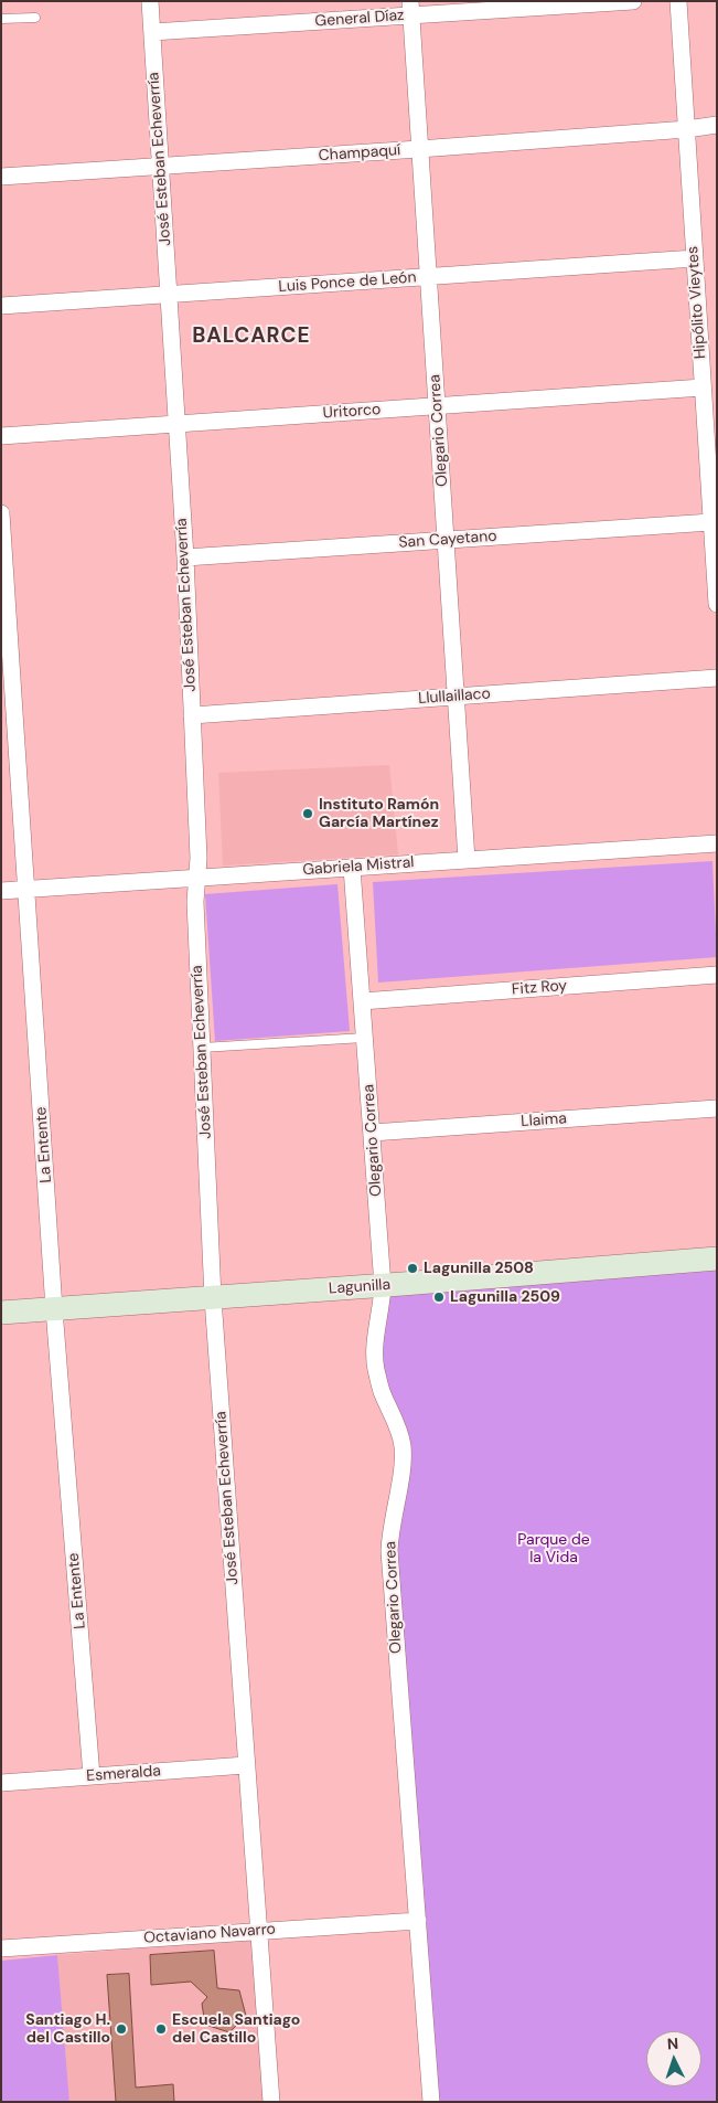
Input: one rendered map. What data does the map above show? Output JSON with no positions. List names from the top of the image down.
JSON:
{
  "streets": {
    "main road": ["Lagunilla"],
    "street": [
      "General Díaz",
      "Champaquí",
      "José Esteban Echeverría",
      "Luis Ponce de León",
      "Hipólito Vieytes",
      "Uritorco",
      "Olegario Correa",
      "San Cayetano",
      "Llullaillaco",
      "Gabriela Mistral",
      "Fitz Roy",
      "Llaima",
      "La Entente",
      "Esmeralda",
      "Octaviano Navarro"
    ]
  },
  "crossings": [
    ["General Díaz", "José Esteban Echeverría"],
    ["General Díaz", "Olegario Correa"],
    ["Champaquí", "José Esteban Echeverría"],
    ["Champaquí", "Hipólito Vieytes"],
    ["Champaquí", "Olegario Correa"],
    ["José Esteban Echeverría", "Luis Ponce de León"],
    ["José Esteban Echeverría", "Uritorco"],
    ["José Esteban Echeverría", "San Cayetano"],
    ["José Esteban Echeverría", "Llullaillaco"],
    ["José Esteban Echeverría", "Gabriela Mistral"],
    ["José Esteban Echeverría", "Lagunilla"],
    ["José Esteban Echeverría", "Esmeralda"],
    ["José Esteban Echeverría", "Octaviano Navarro"],
    ["Luis Ponce de León", "Hipólito Vieytes"],
    ["Luis Ponce de León", "Olegario Correa"],
    ["Hipólito Vieytes", "Uritorco"],
    ["Hipólito Vieytes", "San Cayetano"],
    ["Uritorco", "Olegario Correa"],
    ["Olegario Correa", "San Cayetano"],
    ["Olegario Correa", "Llullaillaco"],
    ["Olegario Correa", "Gabriela Mistral"],
    ["Olegario Correa", "Fitz Roy"],
    ["Olegario Correa", "Llaima"],
    ["Olegario Correa", "Lagunilla"],
    ["Olegario Correa", "Octaviano Navarro"],
    ["Gabriela Mistral", "La Entente"],
    ["La Entente", "Lagunilla"],
    ["La Entente", "Esmeralda"]
  ],
  "districts": ["BALCARCE"],
  "parks": ["Parque de la Vida"],
  "places": [
    "Instituto Ramón García Martínez",
    "Lagunilla 2508",
    "Lagunilla 2509",
    "Santiago H. del Castillo",
    "Escuela Santiago del Castillo"
  ],
  "north": "top"
}
